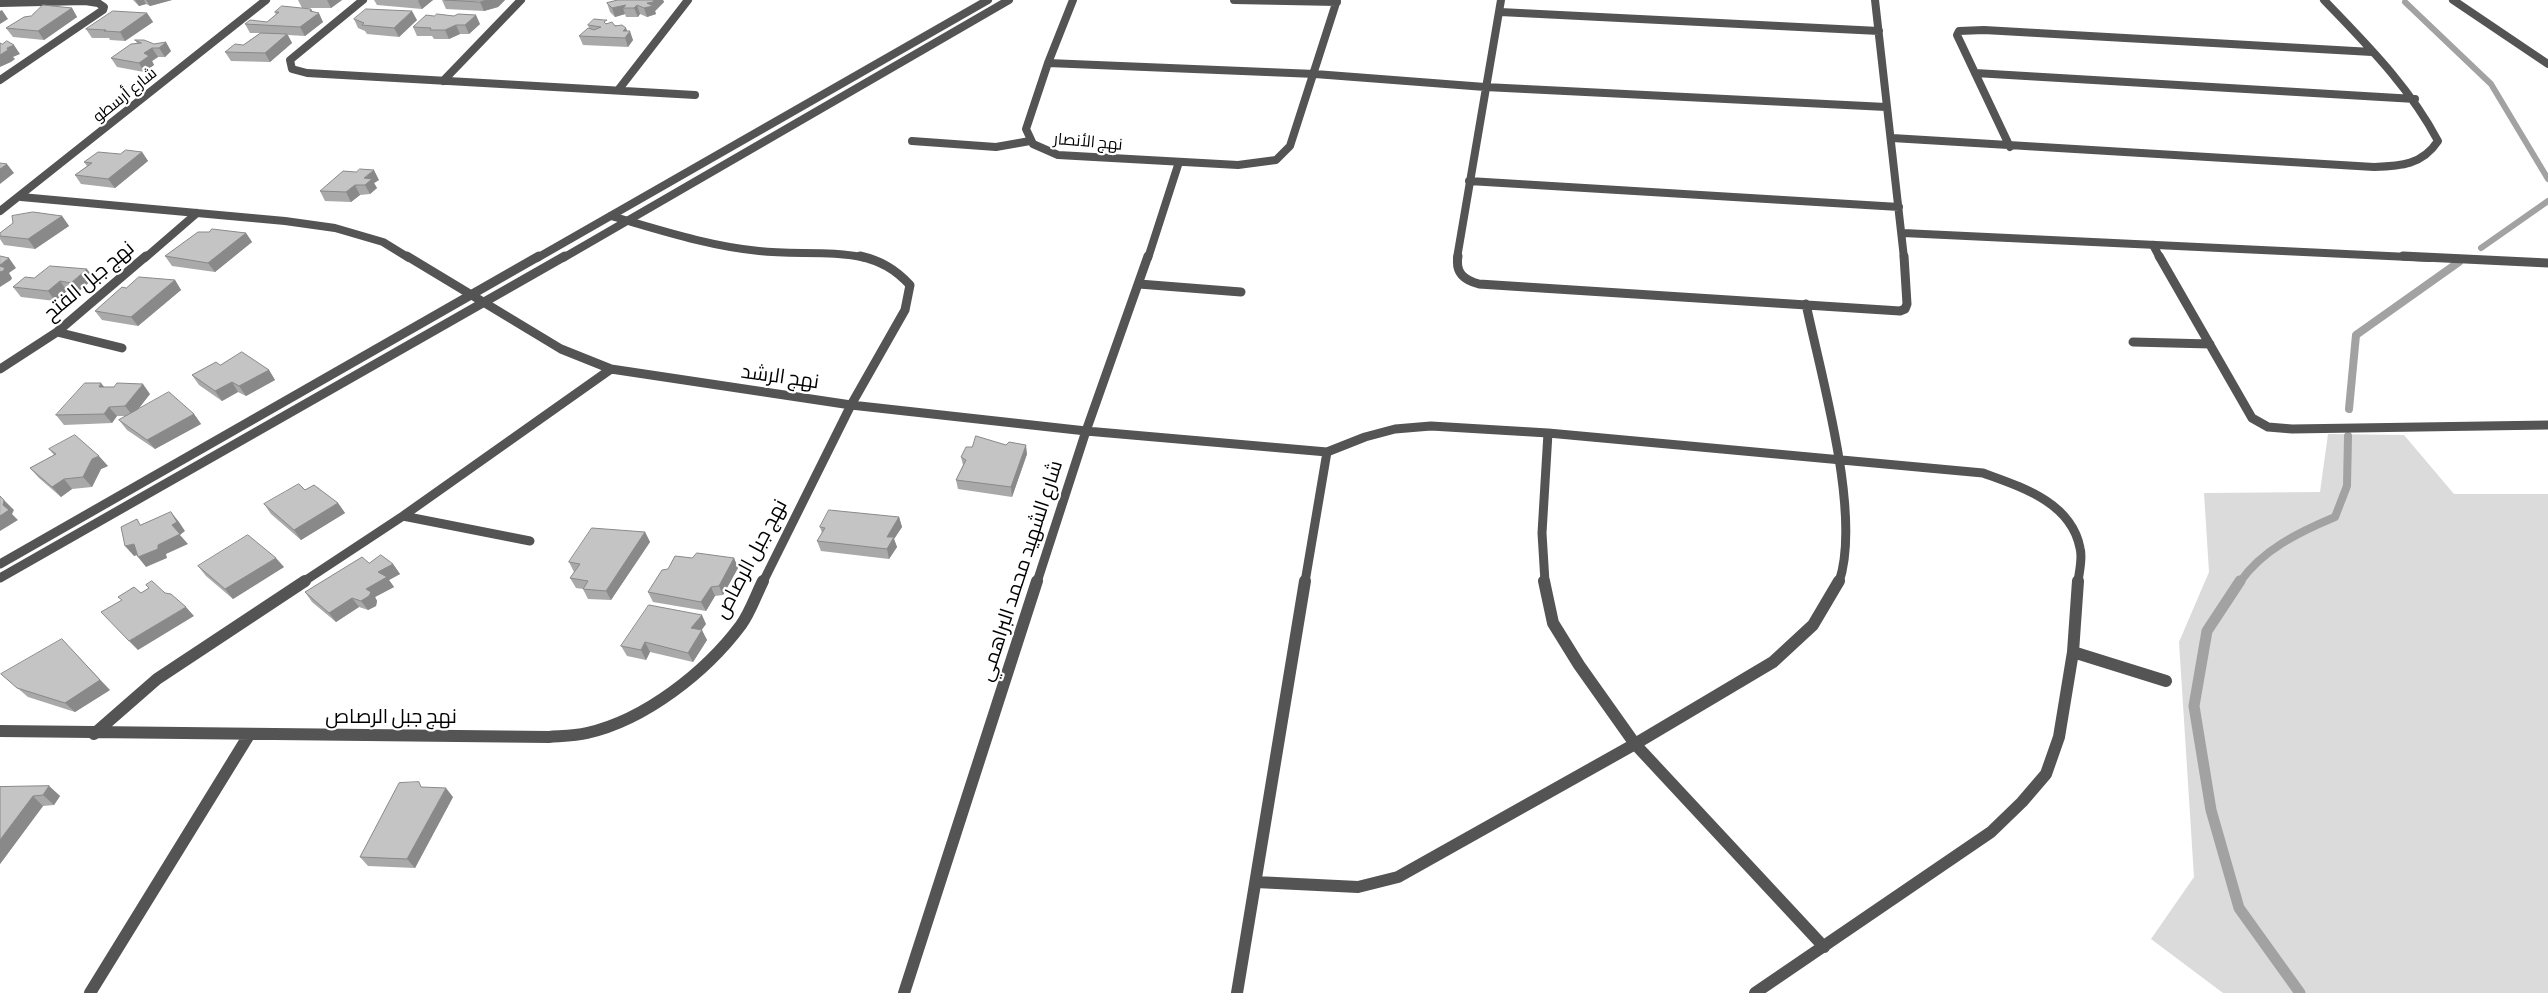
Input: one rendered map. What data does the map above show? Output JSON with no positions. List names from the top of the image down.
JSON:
{
  "streets": {
    "street": [
      "شارع أرسطو",
      "نهج الأنصار",
      "نهج جبل الفتح",
      "نهج الرشد",
      "نهج جبل الرصاص",
      "شارع الشهيد محمد البراهمي"
    ]
  },
  "crossings": [
    ["شارع أرسطو", "نهج الرشد"],
    ["نهج الأنصار", "شارع الشهيد محمد البراهمي"],
    ["نهج جبل الفتح", "نهج الرشد"],
    ["نهج الرشد", "نهج جبل الرصاص"],
    ["نهج الرشد", "شارع الشهيد محمد البراهمي"]
  ]
}
